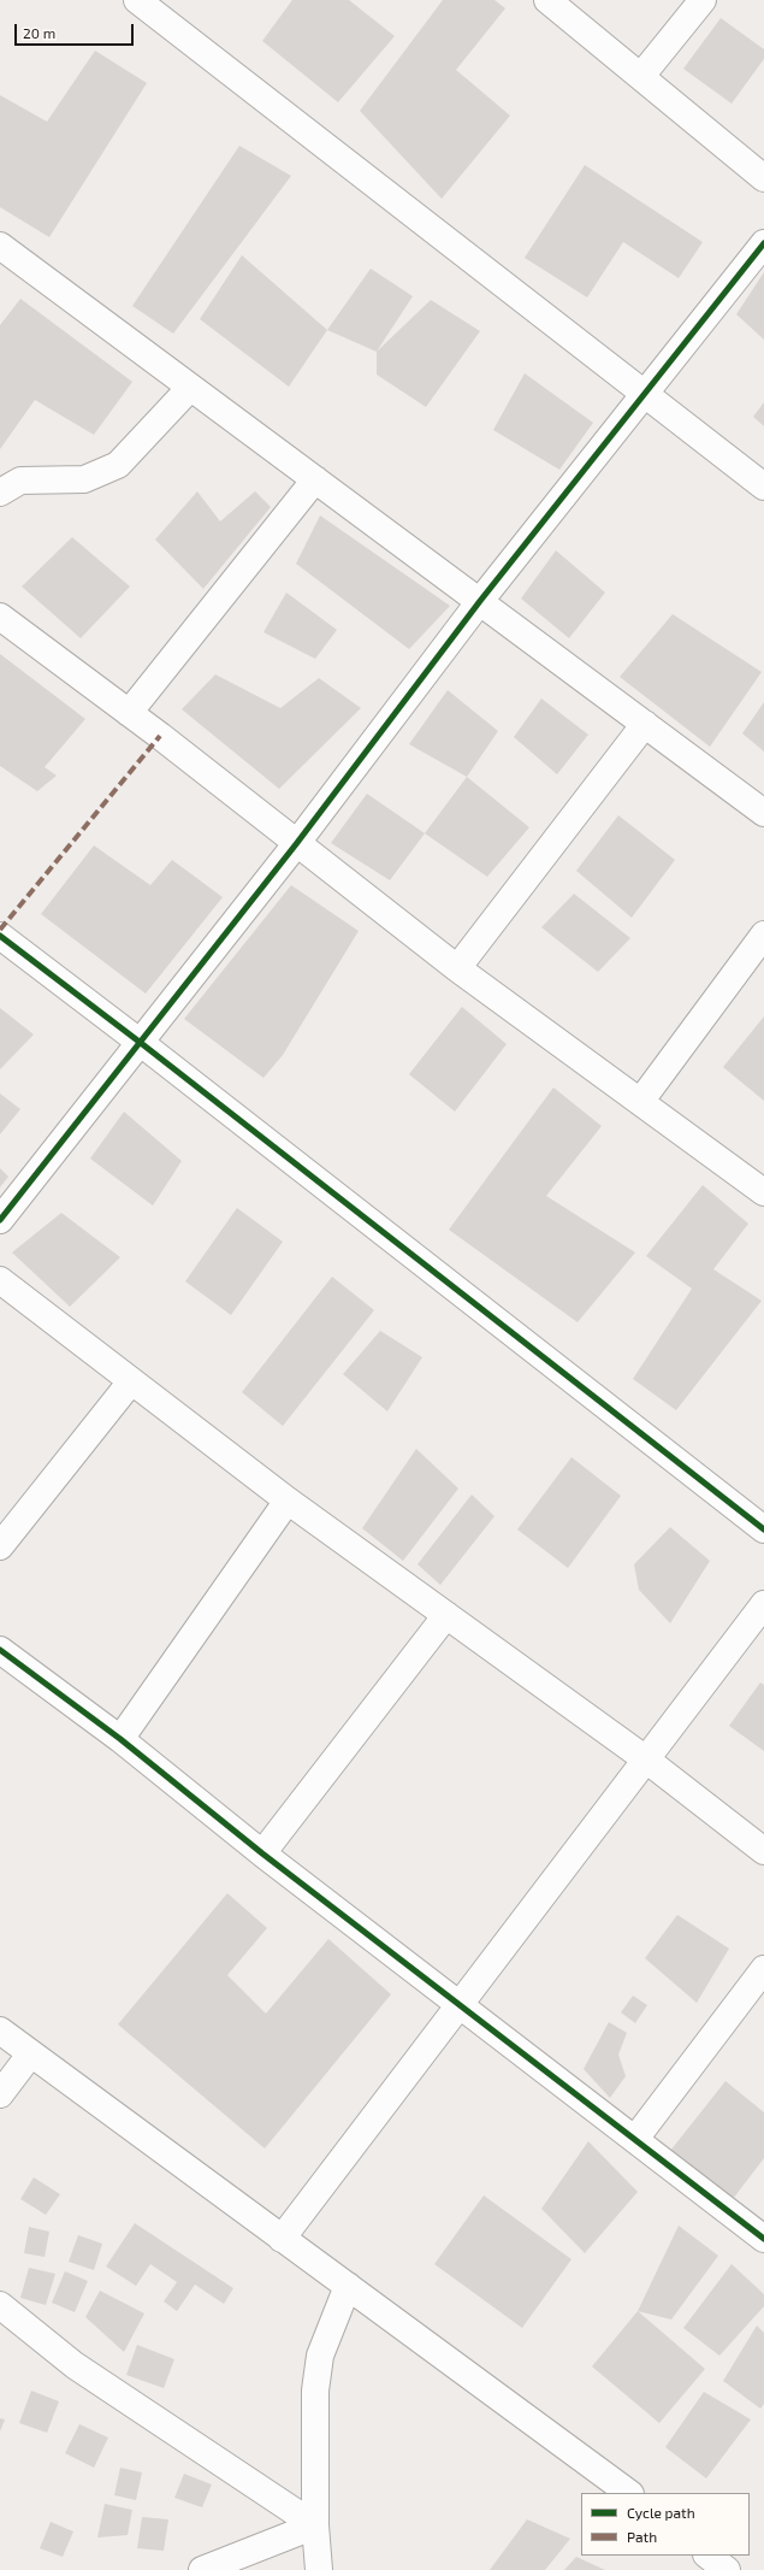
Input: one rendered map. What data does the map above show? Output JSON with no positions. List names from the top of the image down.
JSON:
{
  "legend": ["Cycle path", "Path"],
  "scale_bar": "20 m"
}
